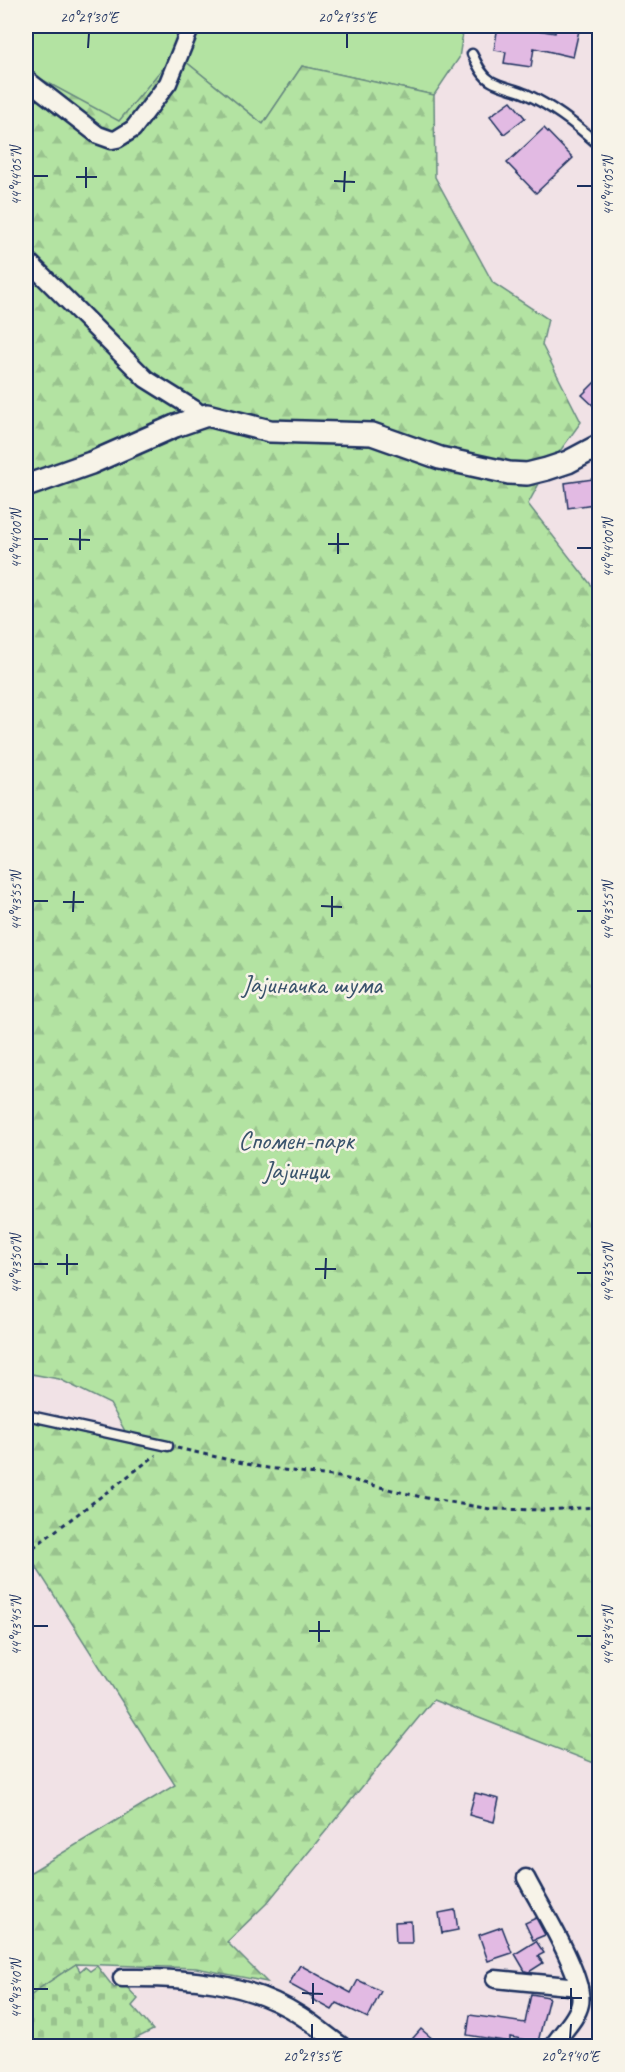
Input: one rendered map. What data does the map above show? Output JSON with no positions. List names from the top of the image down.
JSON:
{
  "parks": ["Јајиначка шума", "Спомен-парк Јајинци"],
  "coordinates": [
    "20°29'30\"E",
    "20°29'35\"E",
    "44°44'05\"N",
    "44°44'00\"N",
    "44°43'55\"N",
    "44°43'50\"N",
    "44°43'45\"N",
    "44°43'40\"N",
    "20°29'40\"E"
  ]
}
